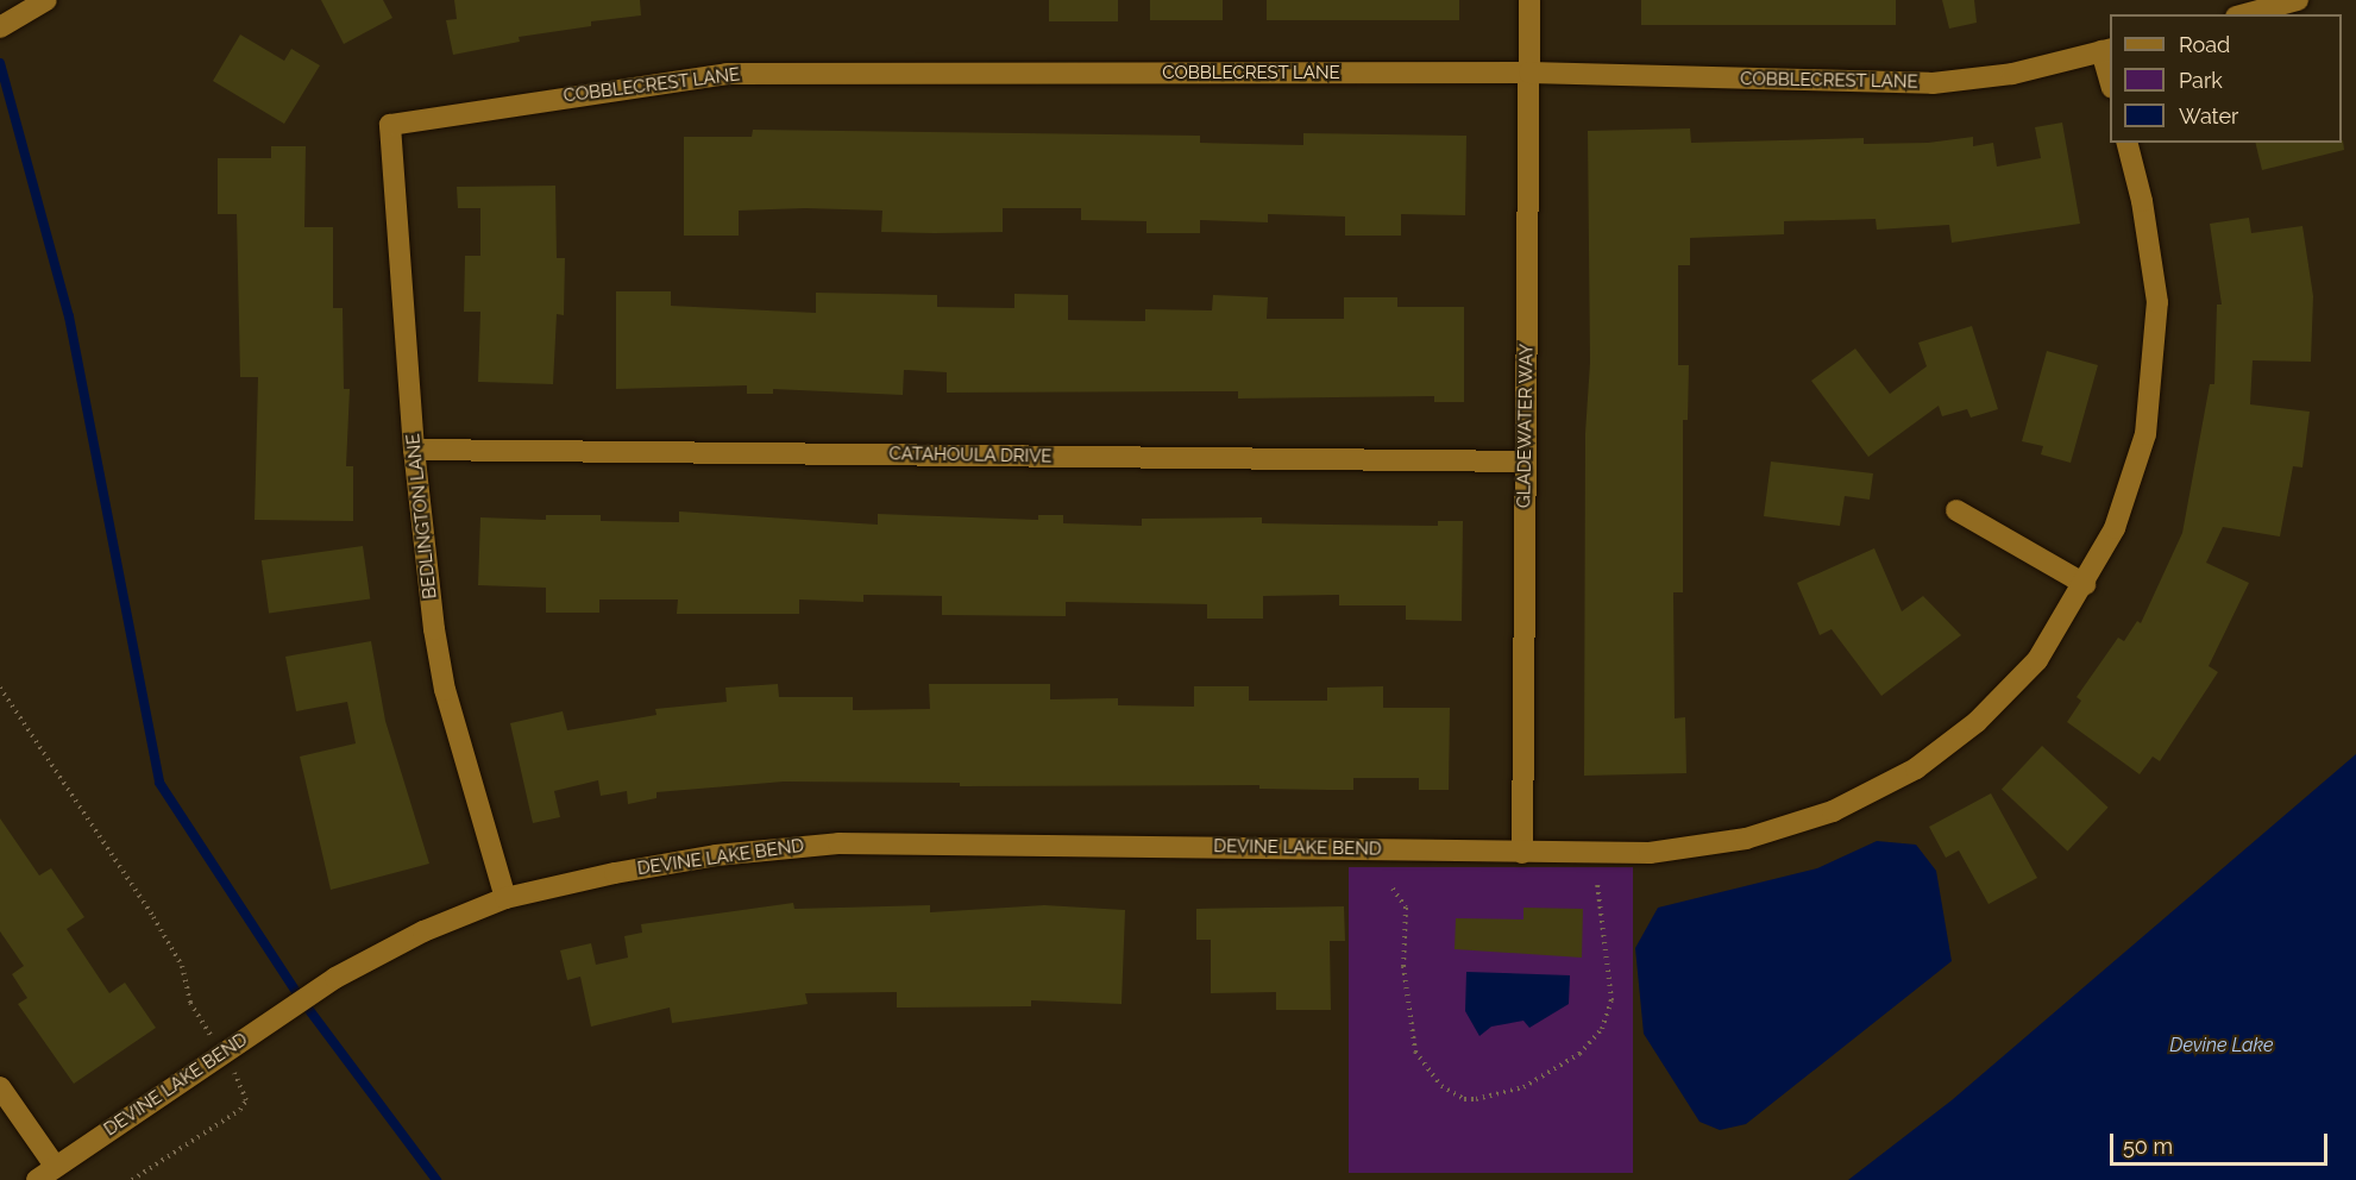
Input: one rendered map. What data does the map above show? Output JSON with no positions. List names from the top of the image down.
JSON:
{
  "streets": {
    "street": [
      "COBBLECREST LANE",
      "GLADEWATER WAY",
      "CATAHOULA DRIVE",
      "BEDLINGTON LANE",
      "DEVINE LAKE BEND"
    ]
  },
  "crossings": [
    ["COBBLECREST LANE", "GLADEWATER WAY"],
    ["COBBLECREST LANE", "BEDLINGTON LANE"],
    ["GLADEWATER WAY", "CATAHOULA DRIVE"],
    ["GLADEWATER WAY", "DEVINE LAKE BEND"],
    ["CATAHOULA DRIVE", "BEDLINGTON LANE"],
    ["BEDLINGTON LANE", "DEVINE LAKE BEND"]
  ],
  "water": ["Devine Lake"],
  "legend": ["Road", "Park", "Water"],
  "scale_bar": "50 m"
}
